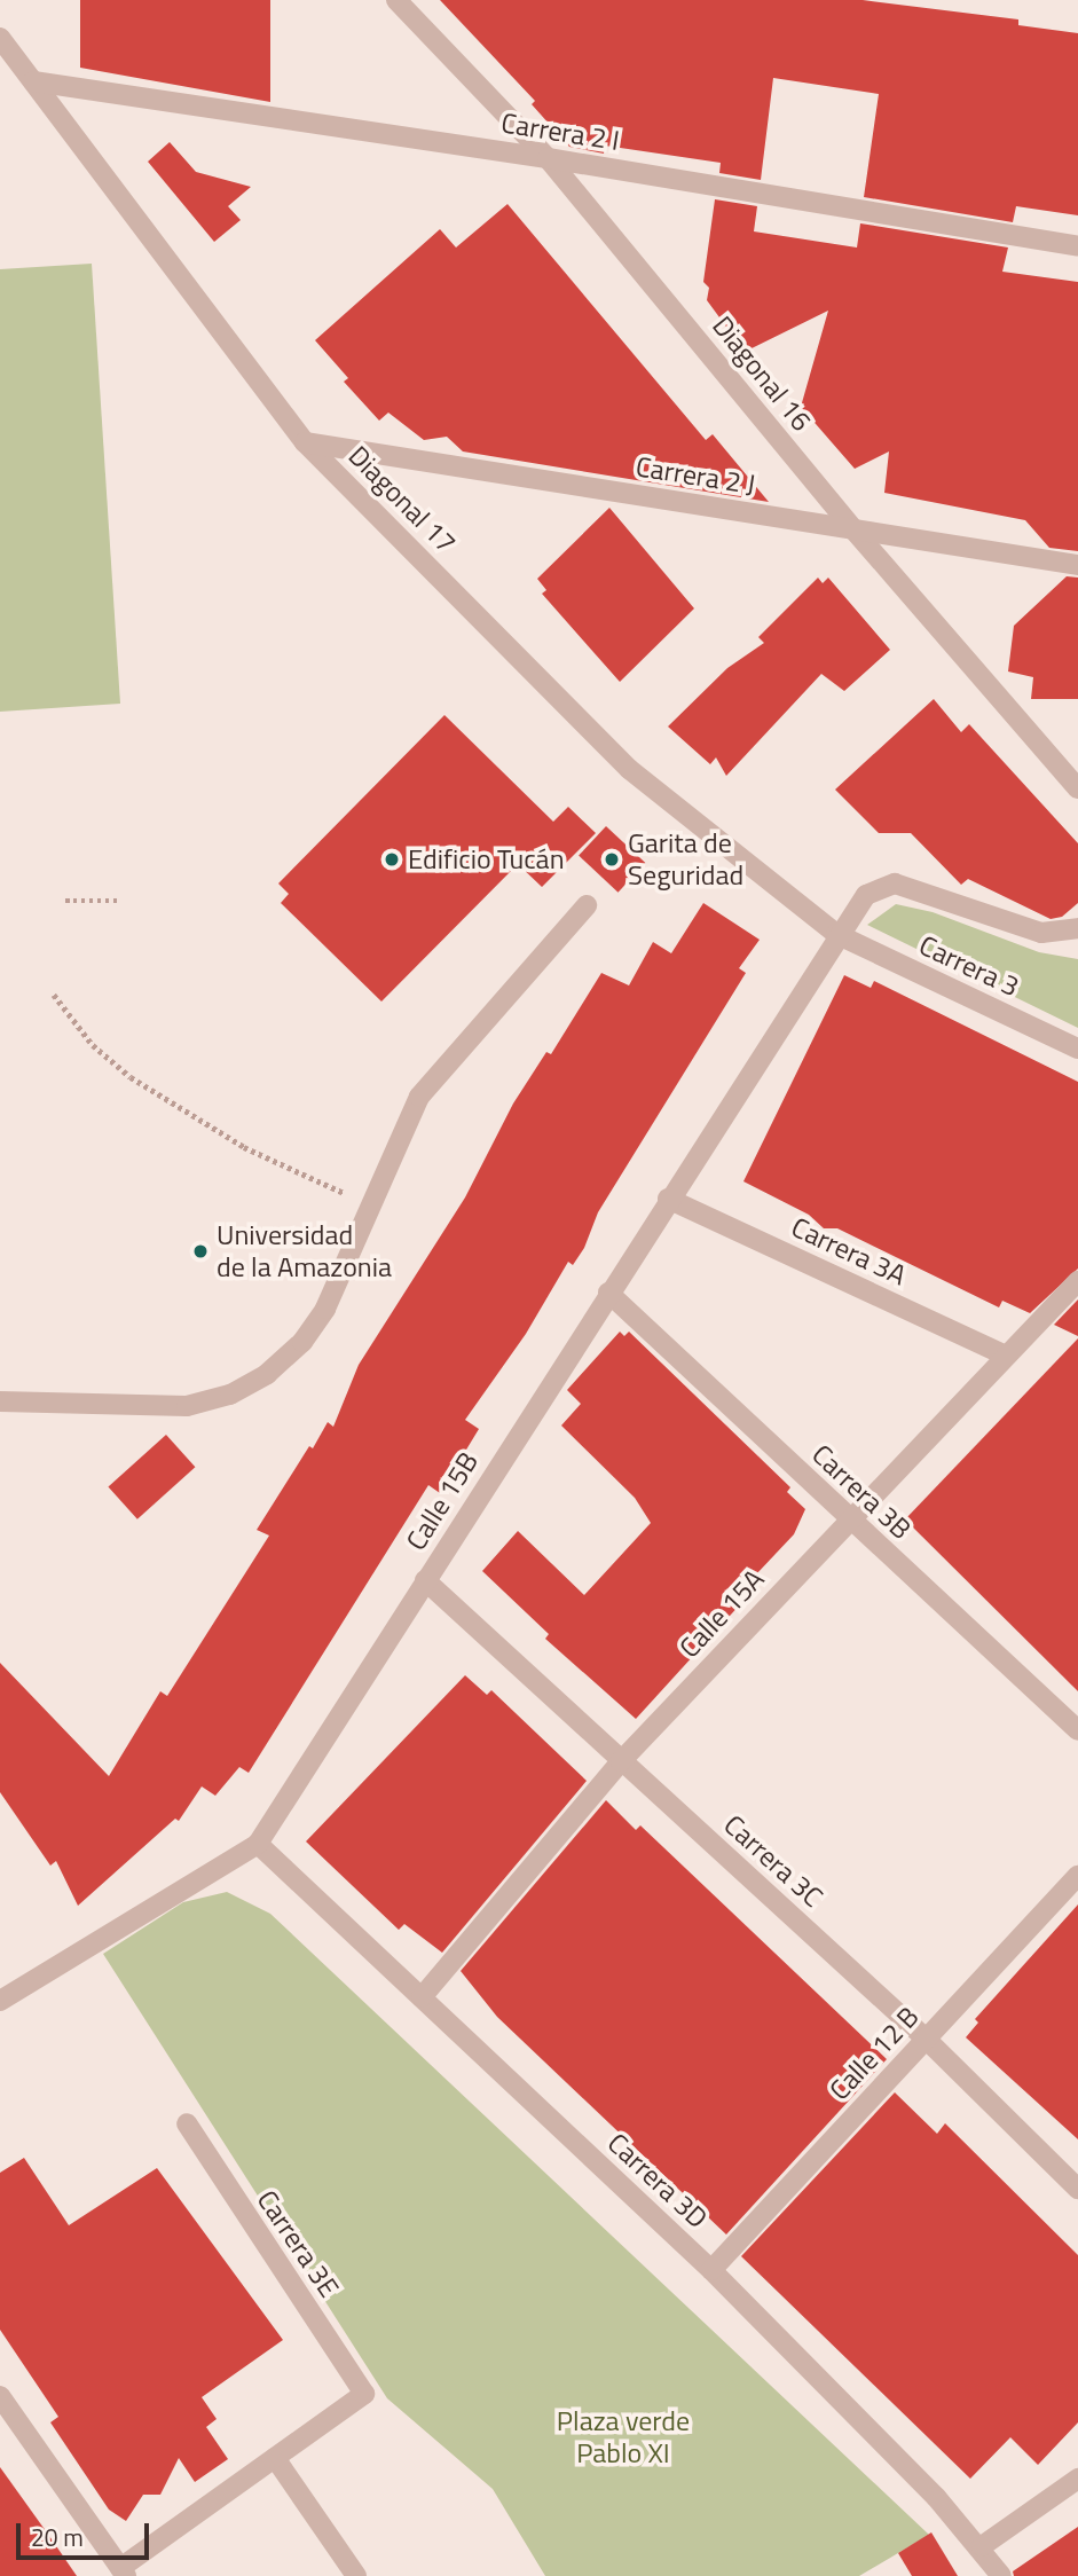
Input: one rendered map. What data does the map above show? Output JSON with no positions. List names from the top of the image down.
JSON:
{
  "streets": {
    "street": [
      "Carrera 2 I",
      "Diagonal 16",
      "Carrera 2 J",
      "Diagonal 17",
      "Carrera 3",
      "Carrera 3A",
      "Carrera 3B",
      "Calle 15B",
      "Calle 15A",
      "Carrera 3C",
      "Calle 12 B",
      "Carrera 3D",
      "Carrera 3E"
    ]
  },
  "crossings": [
    ["Carrera 2 I", "Diagonal 16"],
    ["Carrera 2 I", "Diagonal 17"],
    ["Diagonal 16", "Carrera 2 J"],
    ["Carrera 2 J", "Diagonal 17"],
    ["Diagonal 17", "Carrera 3"],
    ["Diagonal 17", "Calle 15B"],
    ["Carrera 3", "Calle 15B"],
    ["Carrera 3A", "Calle 15B"],
    ["Carrera 3A", "Calle 15A"],
    ["Carrera 3B", "Calle 15B"],
    ["Carrera 3B", "Calle 15A"],
    ["Calle 15B", "Carrera 3C"],
    ["Calle 15B", "Carrera 3D"],
    ["Calle 15A", "Carrera 3C"],
    ["Calle 15A", "Carrera 3D"],
    ["Carrera 3C", "Calle 12 B"],
    ["Calle 12 B", "Carrera 3D"]
  ],
  "parks": ["Plaza verde Pablo XI"],
  "places": ["Edificio Tucán", "Garita de Seguridad", "Universidad de la Amazonia"],
  "scale_bar": "20 m"
}
